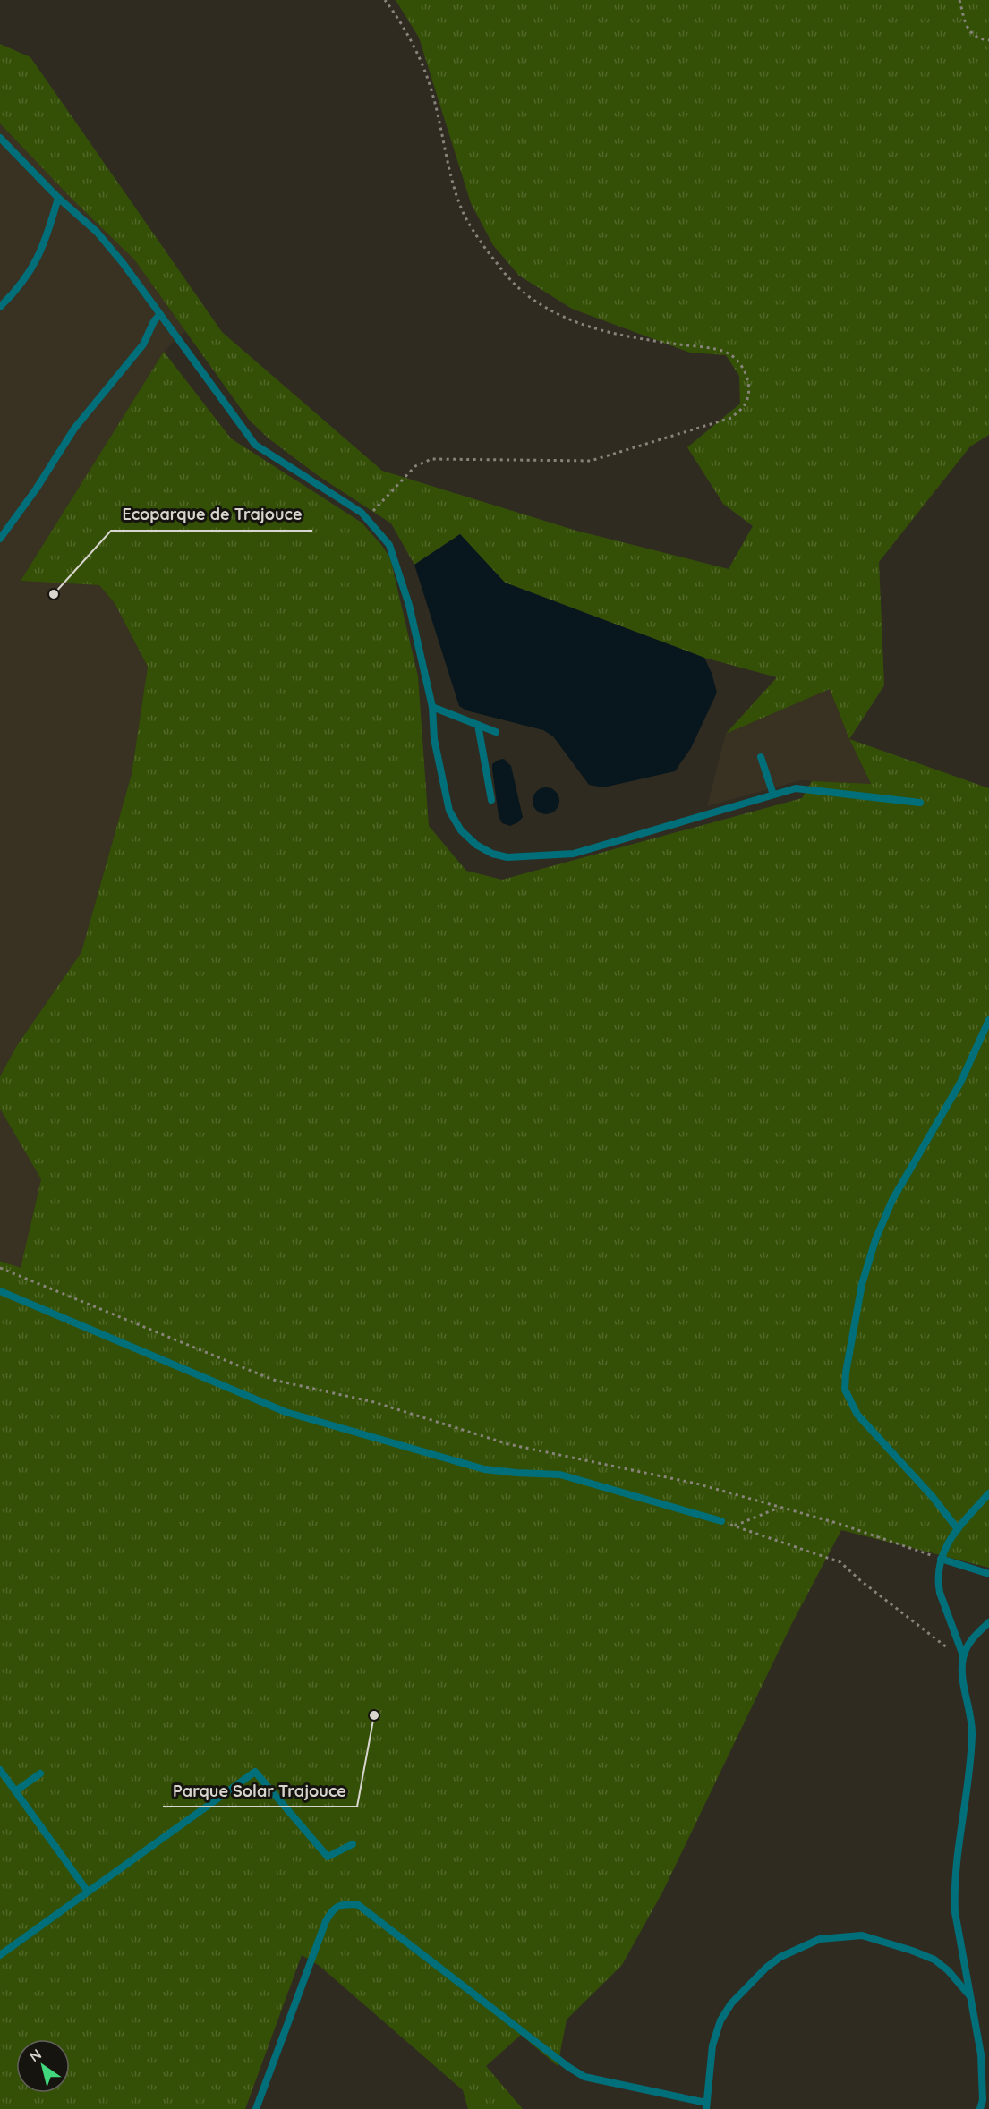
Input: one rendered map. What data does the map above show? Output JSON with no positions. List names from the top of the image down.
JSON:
{
  "places": ["Ecoparque de Trajouce", "Parque Solar Trajouce"],
  "north": "top left"
}
